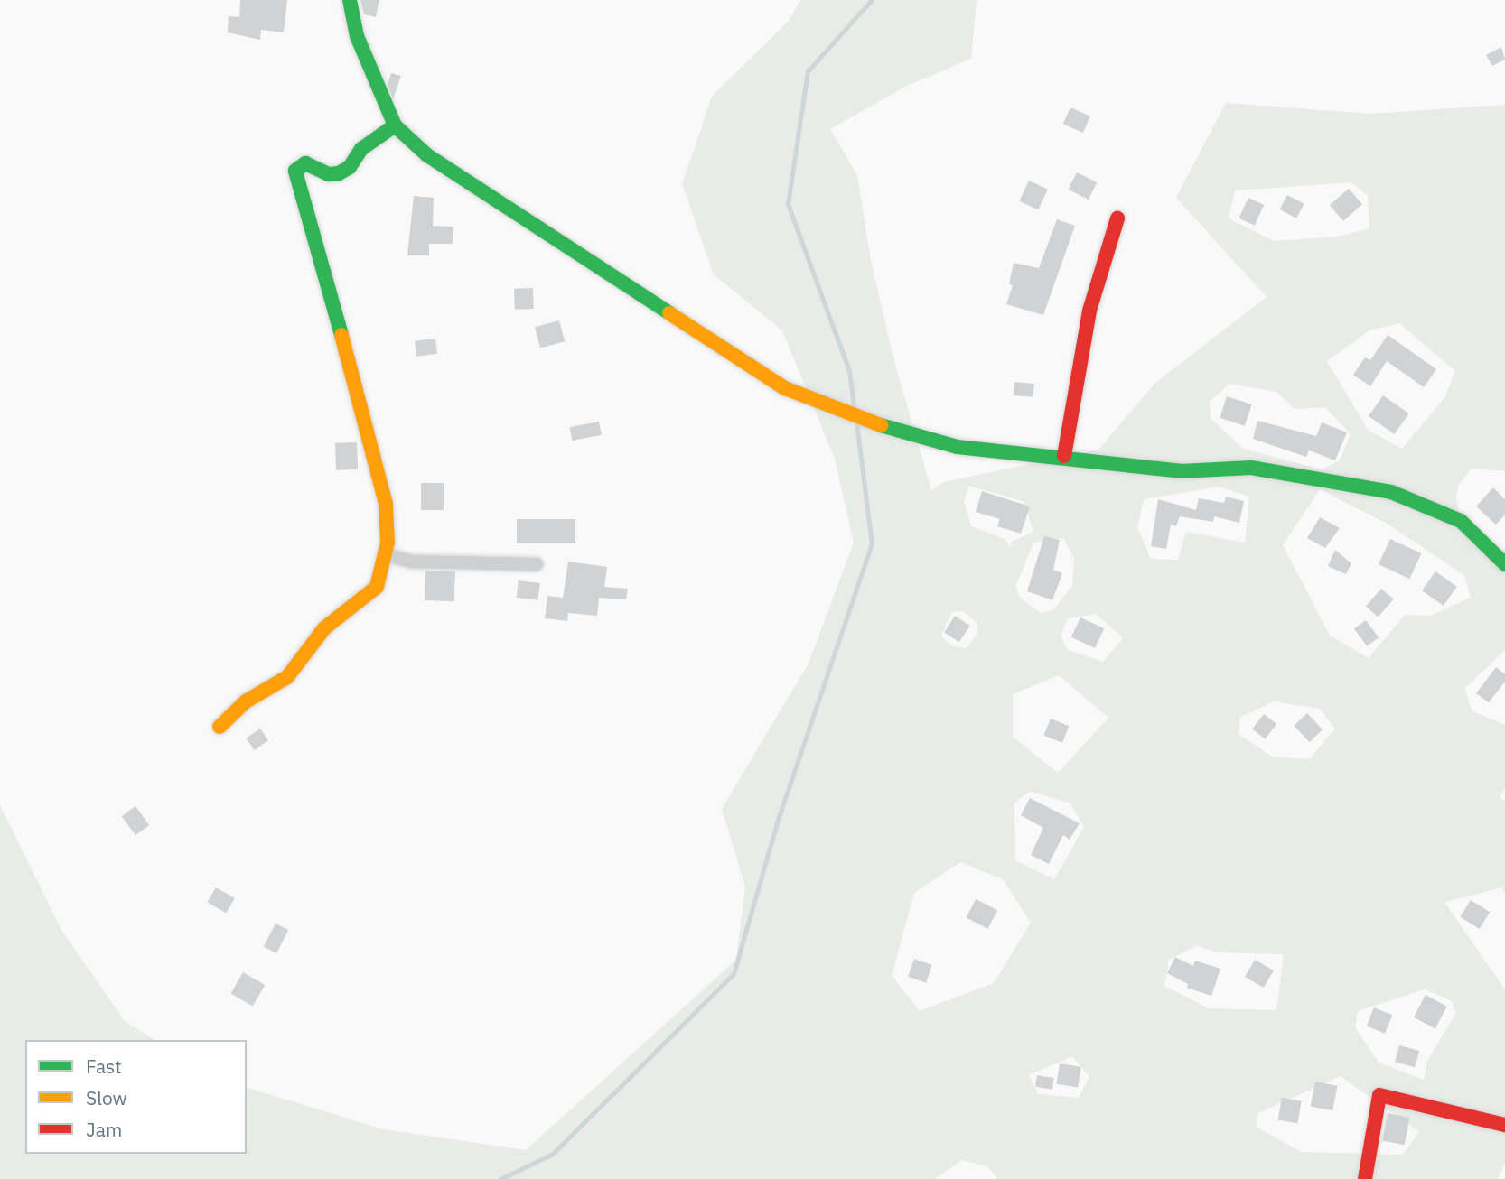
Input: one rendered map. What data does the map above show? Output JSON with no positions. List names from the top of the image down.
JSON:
{
  "legend": ["Fast", "Slow", "Jam"]
}
